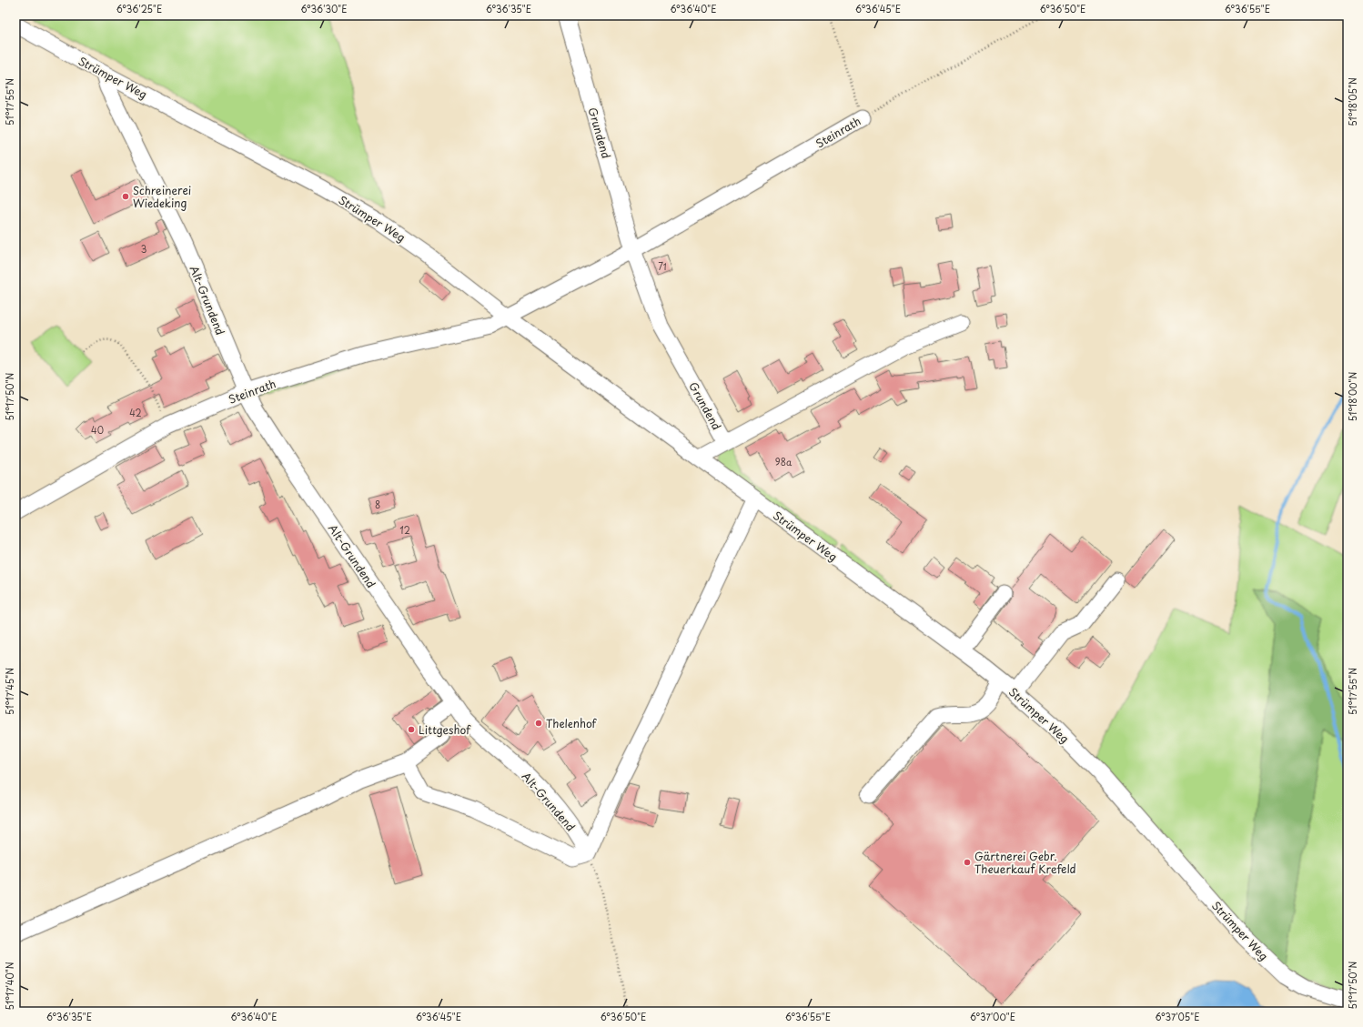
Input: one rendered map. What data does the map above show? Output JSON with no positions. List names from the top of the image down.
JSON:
{
  "streets": {
    "street": [
      "Strümper Weg",
      "Steinrath",
      "Grundend",
      "Alt-Grundend"
    ]
  },
  "crossings": [
    ["Strümper Weg", "Steinrath"],
    ["Strümper Weg", "Alt-Grundend"],
    ["Steinrath", "Grundend"],
    ["Steinrath", "Alt-Grundend"]
  ],
  "places": [
    "Schreinerei Wiedeking",
    "Thelenhof",
    "Littgeshof",
    "Gärtnerei Gebr. Theuerkauf Krefeld"
  ],
  "house_numbers": [
    "3",
    "71",
    "42",
    "40",
    "98a",
    "8",
    "12"
  ],
  "coordinates": [
    "6°36'25\"E",
    "6°36'30\"E",
    "6°36'35\"E",
    "6°36'40\"E",
    "6°36'45\"E",
    "6°36'50\"E",
    "6°36'55\"E",
    "51°18'05\"N",
    "51°17'55\"N",
    "51°18'00\"N",
    "51°17'50\"N",
    "51°17'45\"N",
    "51°17'40\"N",
    "6°37'00\"E",
    "6°37'05\"E"
  ]
}
